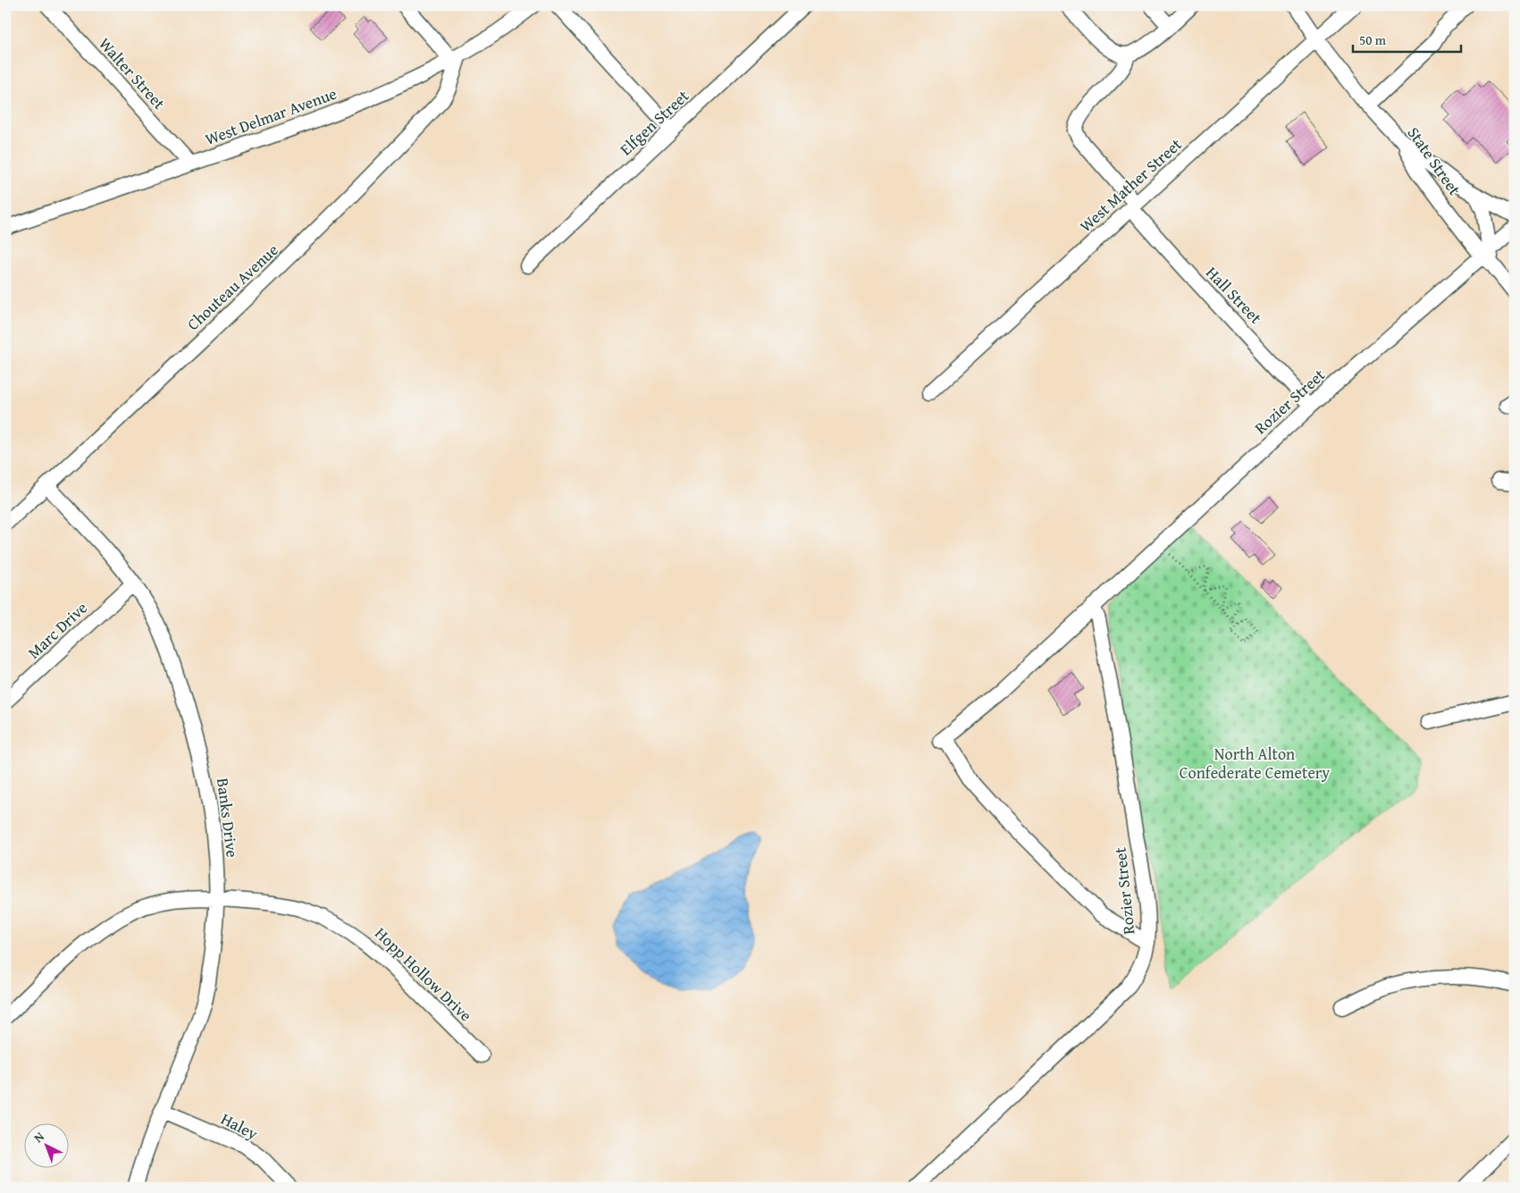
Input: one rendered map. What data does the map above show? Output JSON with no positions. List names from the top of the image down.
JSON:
{
  "streets": {
    "street": [
      "Walter Street",
      "West Delmar Avenue",
      "Elfgen Street",
      "State Street",
      "West Mather Street",
      "Chouteau Avenue",
      "Hall Street",
      "Rozier Street",
      "Marc Drive",
      "Banks Drive",
      "Hopp Hollow Drive",
      "Haley"
    ]
  },
  "crossings": [
    ["Walter Street", "West Delmar Avenue"],
    ["West Delmar Avenue", "Chouteau Avenue"],
    ["State Street", "West Mather Street"],
    ["State Street", "Rozier Street"],
    ["West Mather Street", "Hall Street"],
    ["Chouteau Avenue", "Banks Drive"],
    ["Hall Street", "Rozier Street"],
    ["Marc Drive", "Banks Drive"],
    ["Banks Drive", "Hopp Hollow Drive"],
    ["Banks Drive", "Haley"]
  ],
  "parks": ["North Alton Confederate Cemetery"],
  "scale_bar": "50 m",
  "north": "top left"
}
